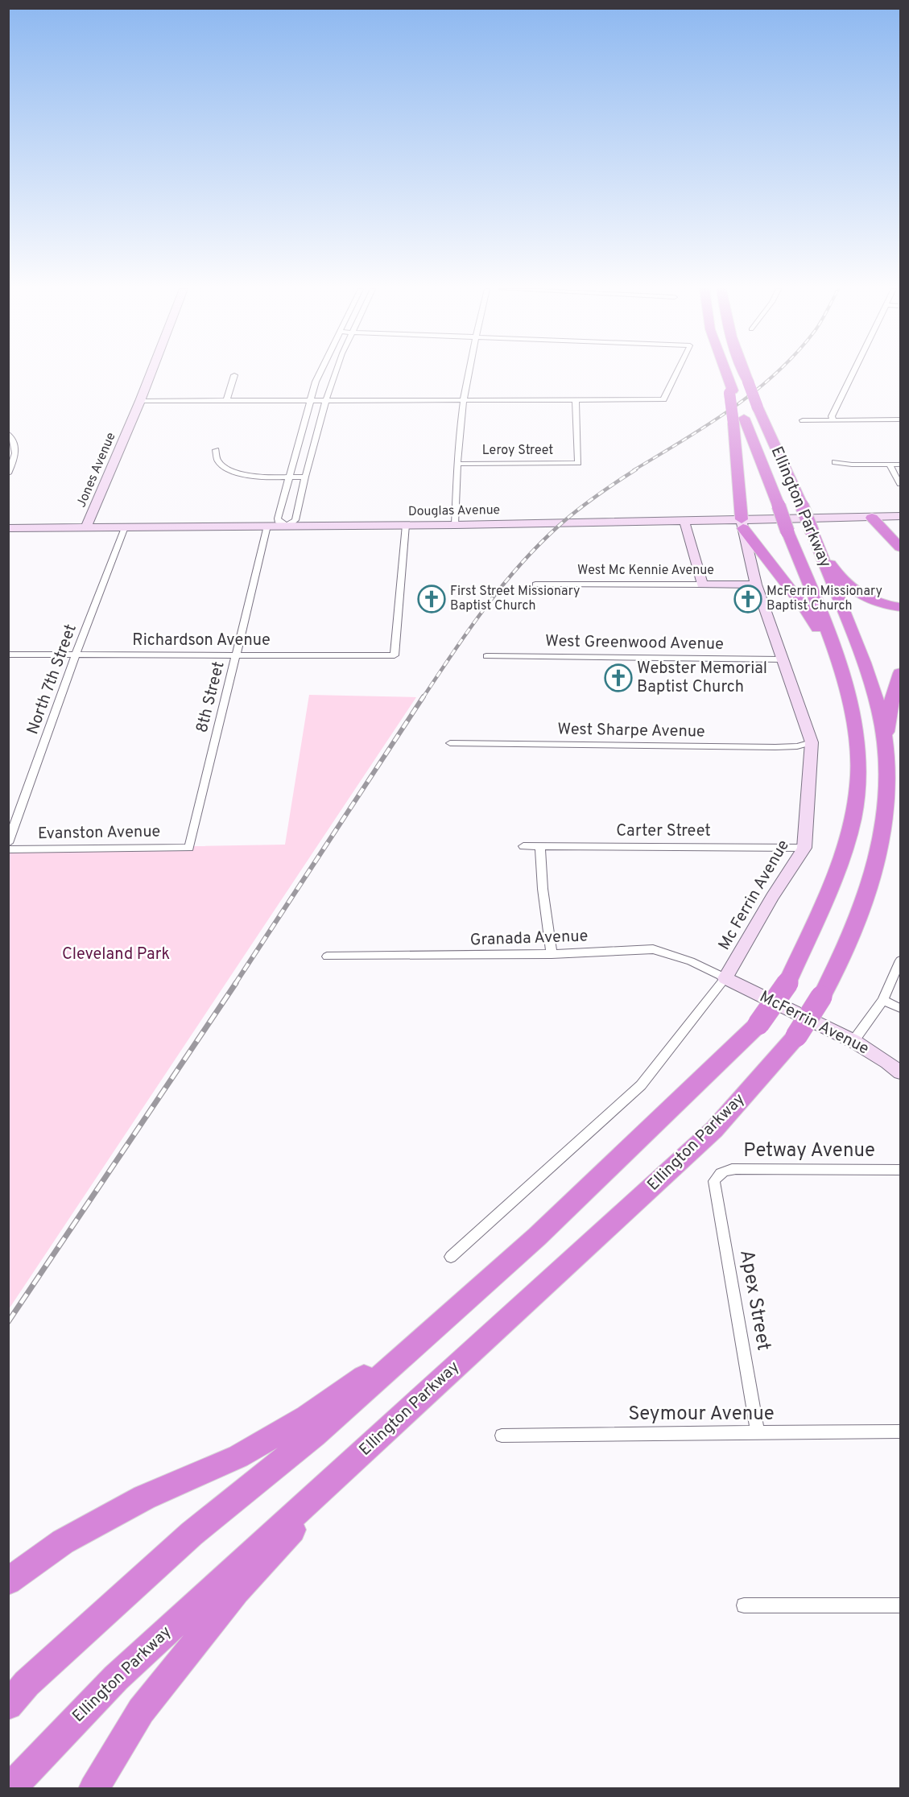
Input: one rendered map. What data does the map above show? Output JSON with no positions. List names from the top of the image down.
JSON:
{
  "streets": {
    "highway": ["Ellington Parkway"],
    "street": [
      "Leroy Street",
      "Jones Avenue",
      "Douglas Avenue",
      "West Mc Kennie Avenue",
      "Richardson Avenue",
      "West Greenwood Avenue",
      "North 7th Street",
      "8th Street",
      "West Sharpe Avenue",
      "Carter Street",
      "Evanston Avenue",
      "Mc Ferrin Avenue",
      "Granada Avenue",
      "McFerrin Avenue",
      "Petway Avenue",
      "Apex Street",
      "Seymour Avenue"
    ]
  },
  "crossings": [
    ["Jones Avenue", "Douglas Avenue"],
    ["Douglas Avenue", "Richardson Avenue"],
    ["Douglas Avenue", "North 7th Street"],
    ["Douglas Avenue", "8th Street"],
    ["Douglas Avenue", "Mc Ferrin Avenue"],
    ["West Mc Kennie Avenue", "Mc Ferrin Avenue"],
    ["Richardson Avenue", "North 7th Street"],
    ["Richardson Avenue", "8th Street"],
    ["West Greenwood Avenue", "Mc Ferrin Avenue"],
    ["8th Street", "Evanston Avenue"],
    ["West Sharpe Avenue", "Mc Ferrin Avenue"],
    ["Carter Street", "Mc Ferrin Avenue"],
    ["Mc Ferrin Avenue", "Granada Avenue"],
    ["Mc Ferrin Avenue", "McFerrin Avenue"],
    ["Granada Avenue", "McFerrin Avenue"],
    ["Petway Avenue", "Apex Street"],
    ["Apex Street", "Seymour Avenue"]
  ],
  "parks": ["Cleveland Park"],
  "places": {
    "church": ["First Street Missionary Baptist Church", "McFerrin Missionary Baptist Church", "Webster Memorial Baptist Church"]
  }
}
